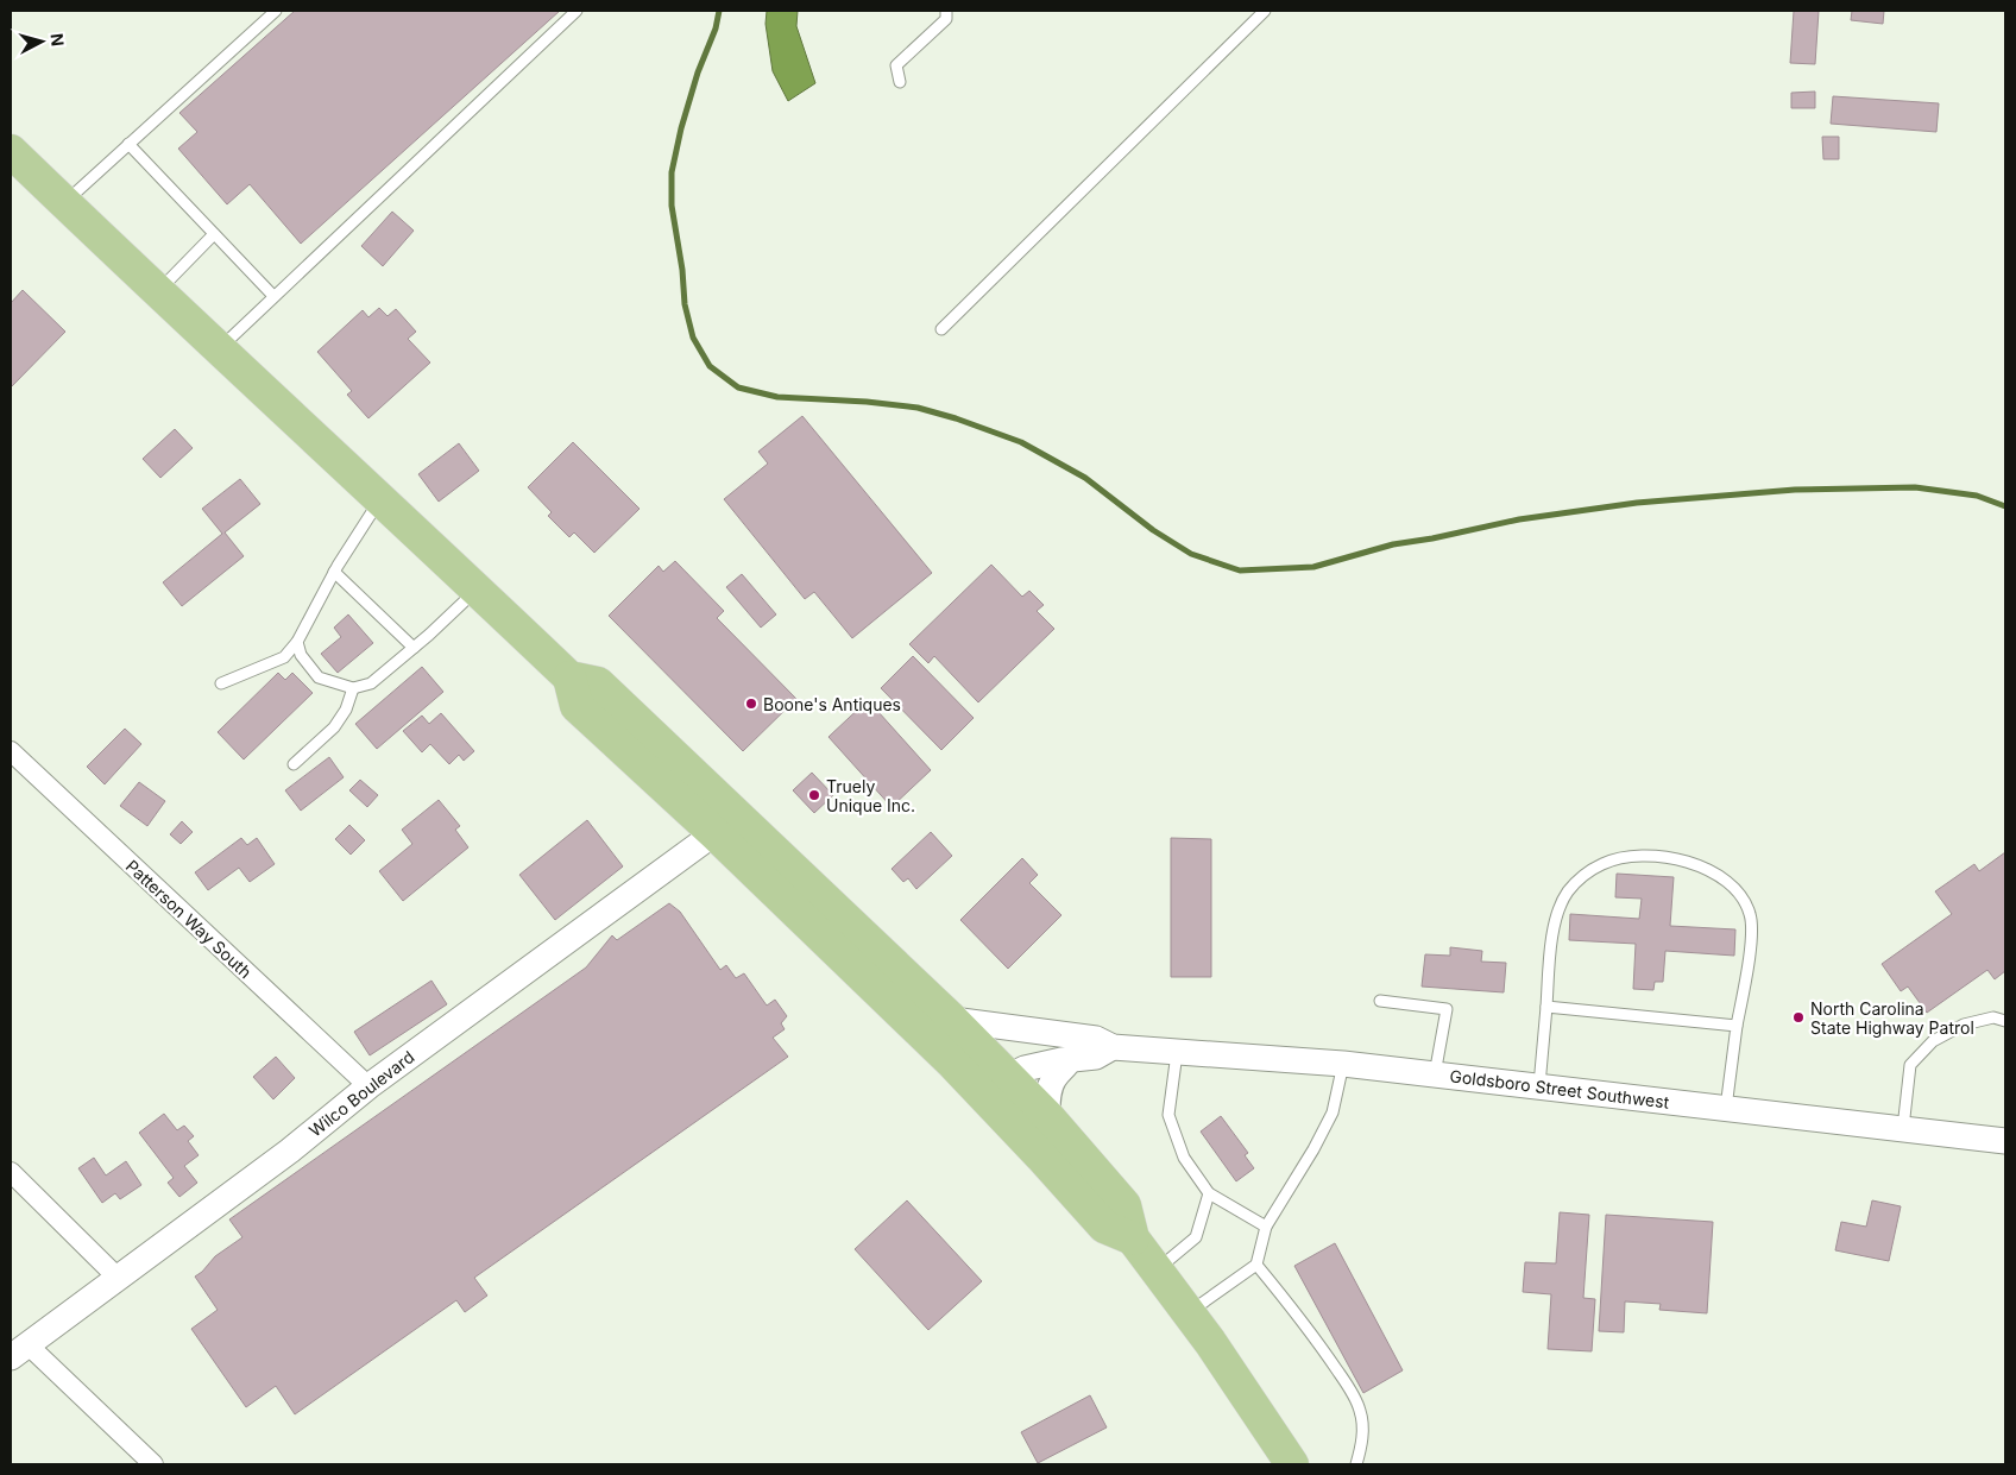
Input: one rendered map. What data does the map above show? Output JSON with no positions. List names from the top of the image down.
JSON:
{
  "streets": {
    "street": ["Patterson Way South", "Goldsboro Street Southwest", "Wilco Boulevard"]
  },
  "crossings": [
    ["Patterson Way South", "Wilco Boulevard"]
  ],
  "places": ["Boone's Antiques", "Truely Unique Inc.", "North Carolina State Highway Patrol"],
  "north": "right"
}
